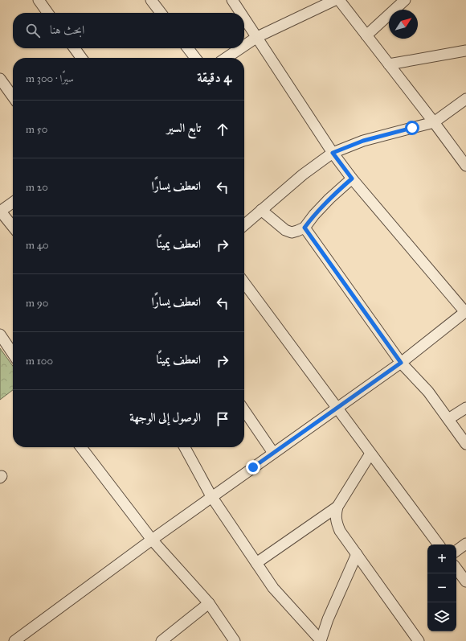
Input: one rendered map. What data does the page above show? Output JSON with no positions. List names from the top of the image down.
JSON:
{
  "north": "top right",
  "page": {
    "search": "ابحث هنا",
    "heading": ["4 دقيقة", "سيرًا · 300 m"],
    "list": [
      ["تابع السير", "50 m"],
      ["انعطف يسارًا", "20 m"],
      ["انعطف يمينًا", "40 m"],
      ["انعطف يسارًا", "90 m"],
      ["انعطف يمينًا", "100 m"],
      "الوصول إلى الوجهة"
    ],
    "map_buttons": ["+", "−"]
  }
}
